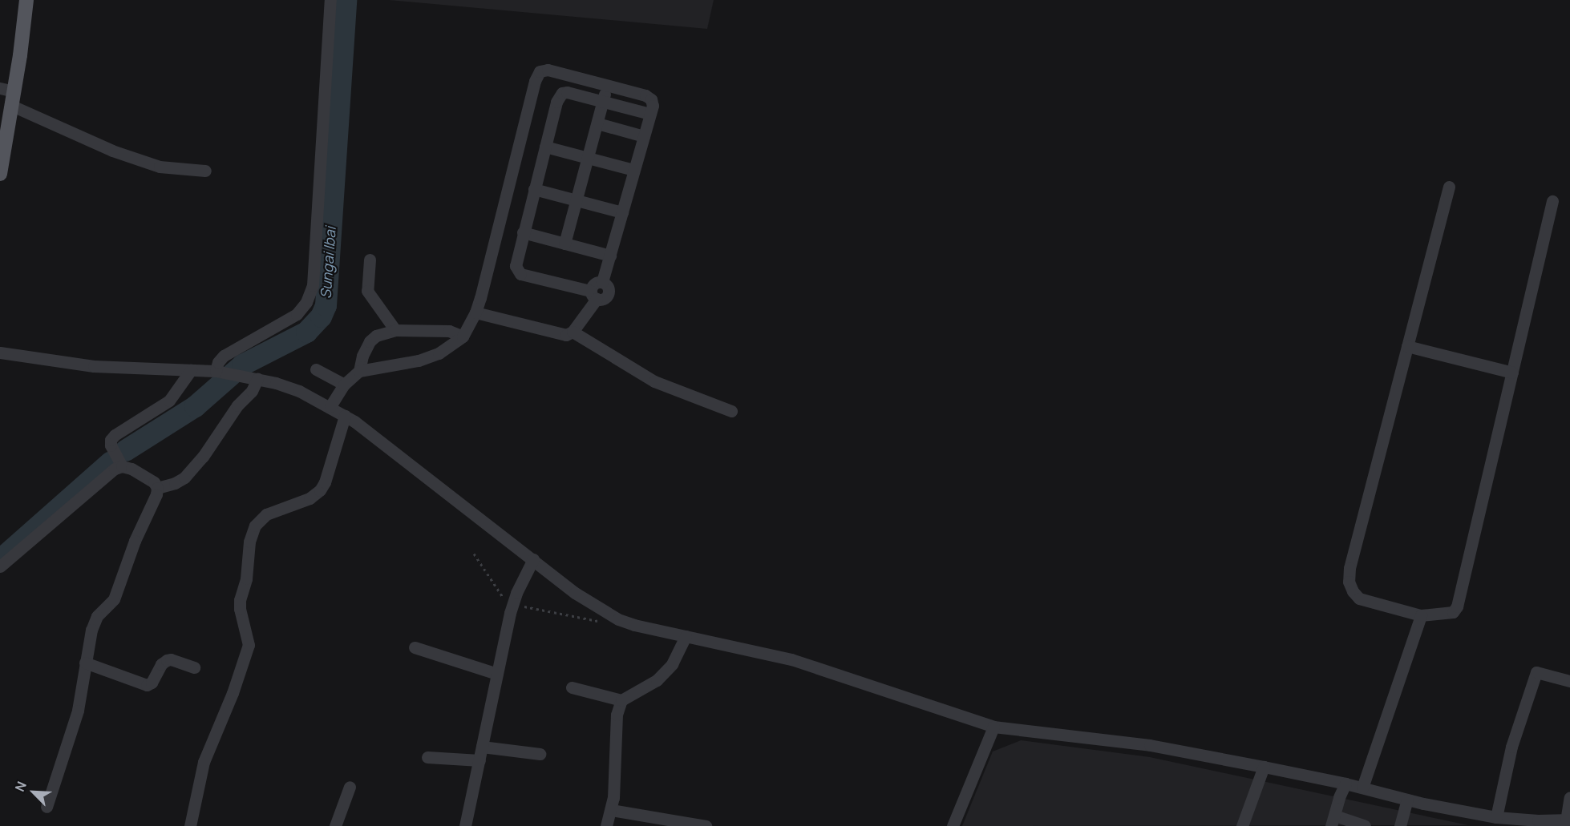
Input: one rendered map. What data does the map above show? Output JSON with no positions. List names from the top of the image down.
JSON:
{
  "water": ["Sungai Ibai"],
  "north": "top left"
}
